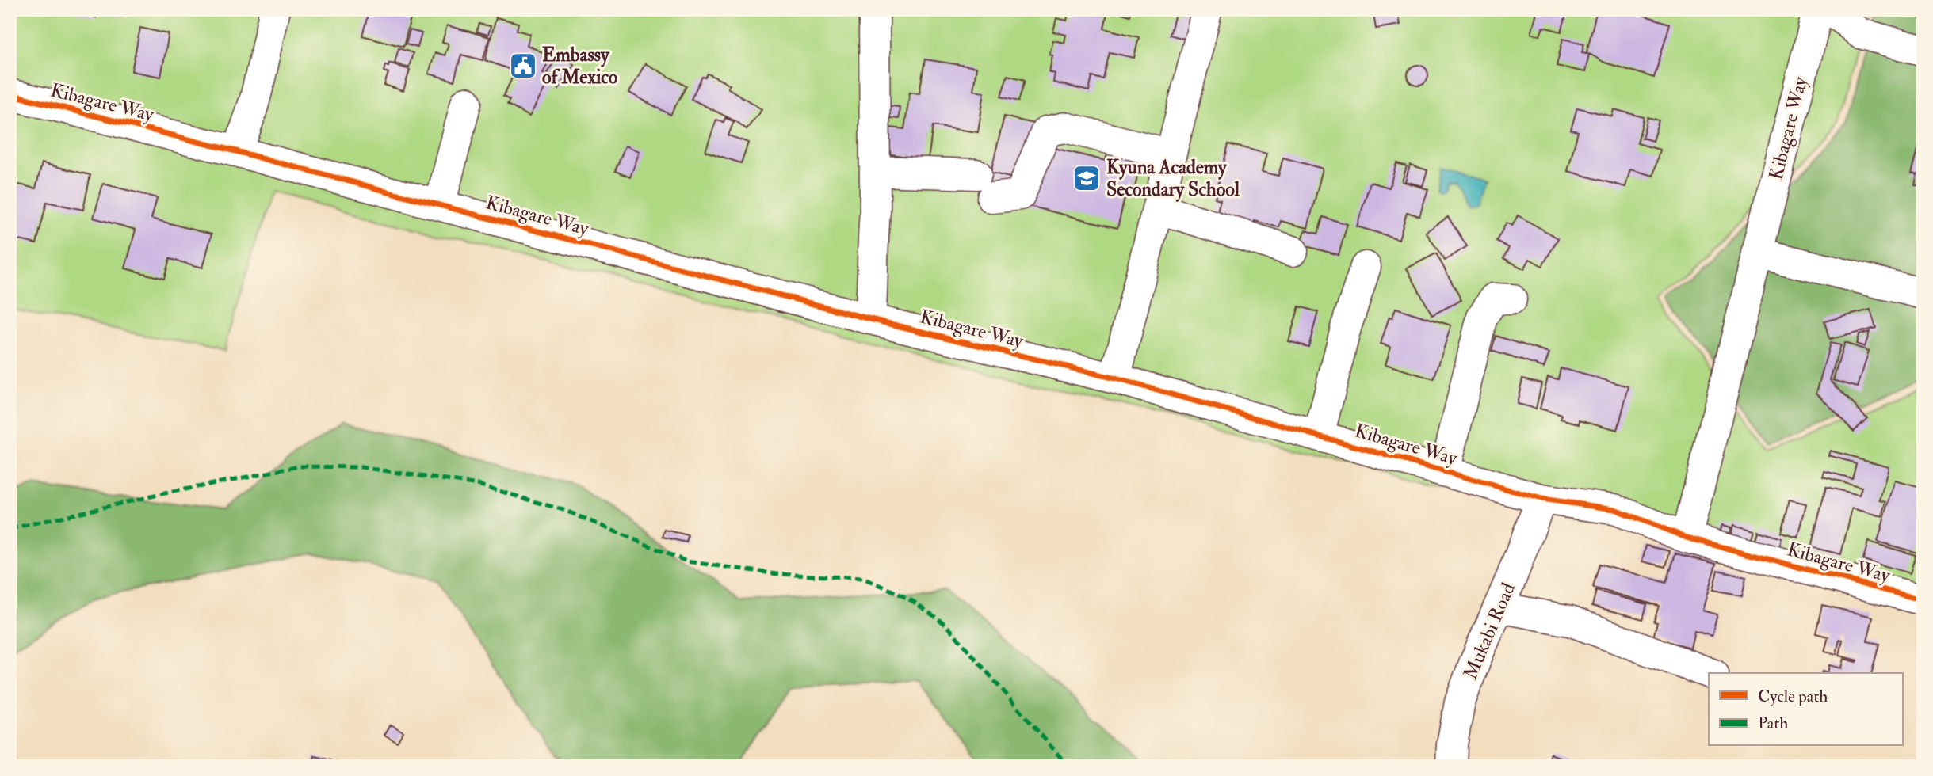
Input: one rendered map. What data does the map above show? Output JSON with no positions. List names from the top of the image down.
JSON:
{
  "streets": {
    "street": ["Kibagare Way", "Mukabi Road"]
  },
  "crossings": [
    ["Kibagare Way", "Mukabi Road"]
  ],
  "places": {
    "public building": ["Embassy of Mexico"],
    "school or university": ["Kyuna Academy Secondary School"]
  },
  "legend": ["Cycle path", "Path"]
}
